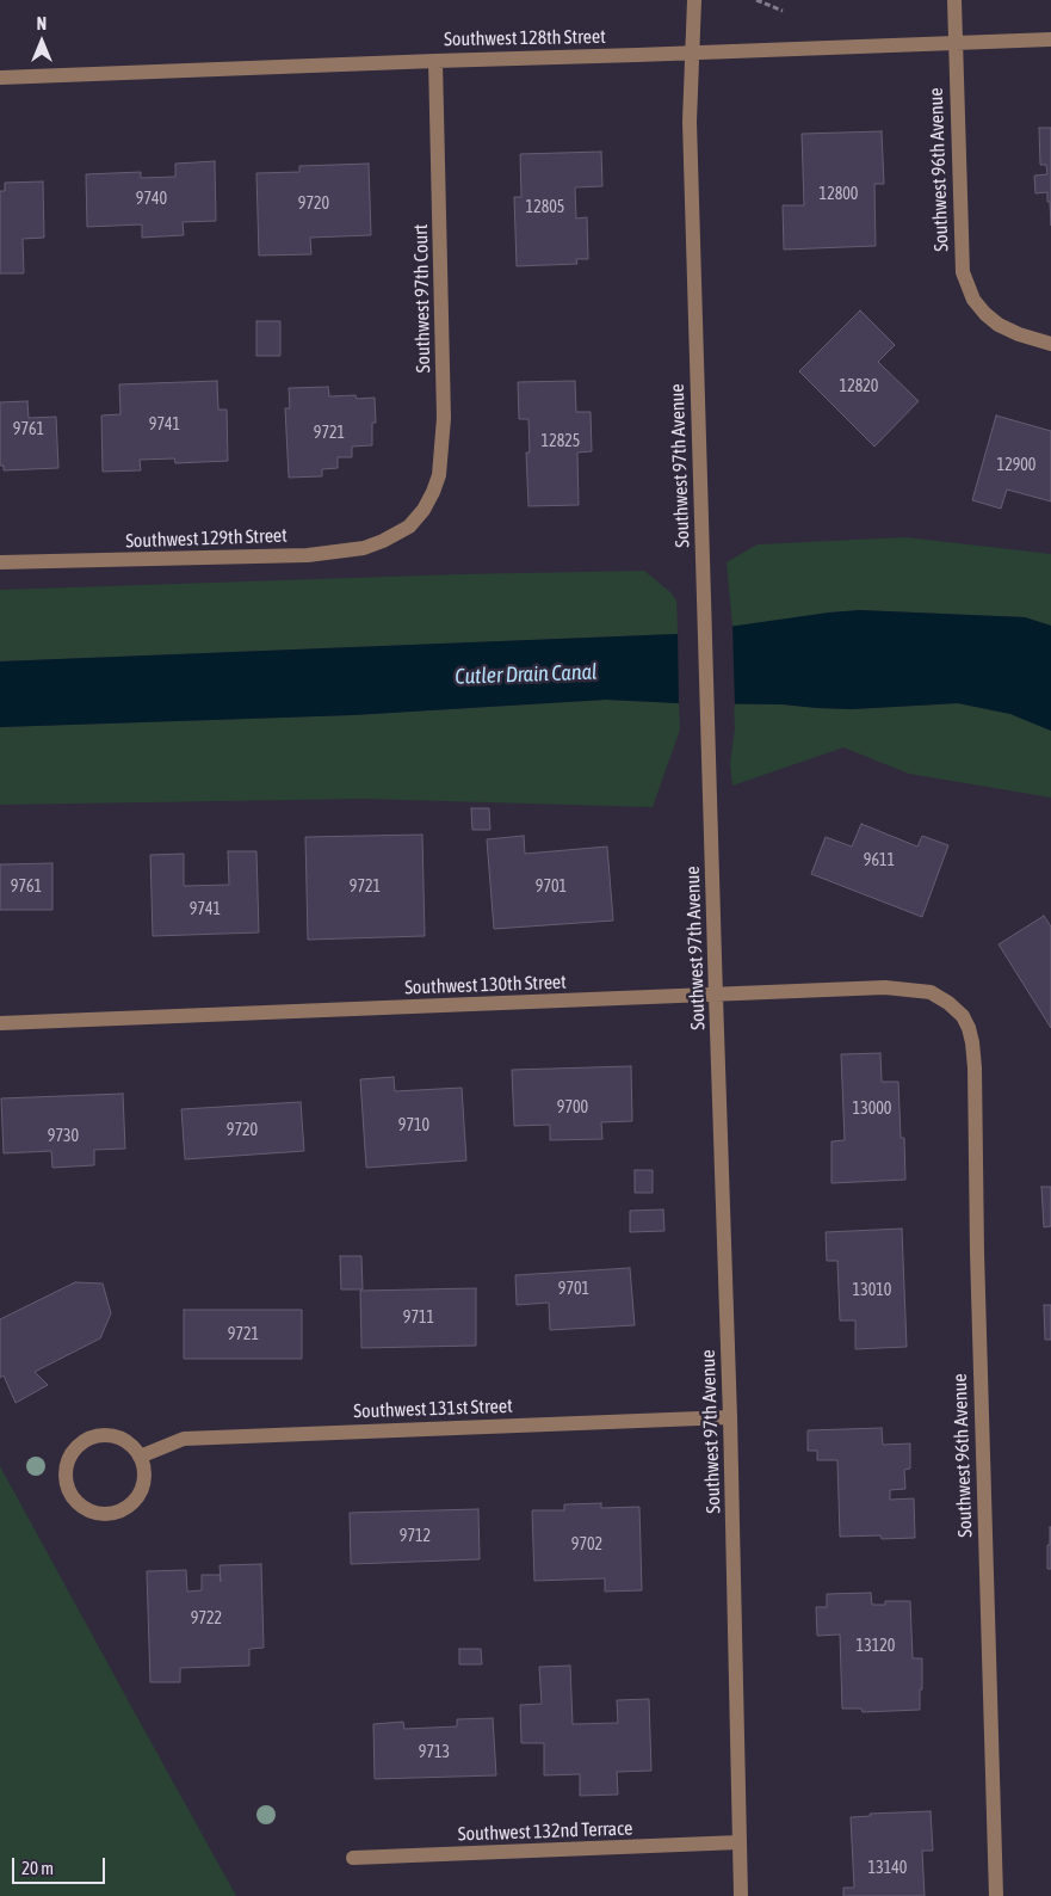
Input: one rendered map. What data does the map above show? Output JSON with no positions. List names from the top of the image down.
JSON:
{
  "streets": {
    "street": [
      "Southwest 128th Street",
      "Southwest 96th Avenue",
      "Southwest 97th Court",
      "Southwest 97th Avenue",
      "Southwest 129th Street",
      "Southwest 130th Street",
      "Southwest 131st Street",
      "Southwest 132nd Terrace"
    ]
  },
  "crossings": [
    ["Southwest 128th Street", "Southwest 96th Avenue"],
    ["Southwest 128th Street", "Southwest 97th Court"],
    ["Southwest 128th Street", "Southwest 97th Avenue"],
    ["Southwest 96th Avenue", "Southwest 130th Street"],
    ["Southwest 97th Court", "Southwest 129th Street"],
    ["Southwest 97th Avenue", "Southwest 130th Street"],
    ["Southwest 97th Avenue", "Southwest 131st Street"],
    ["Southwest 97th Avenue", "Southwest 132nd Terrace"]
  ],
  "water": ["Cutler Drain Canal"],
  "house_numbers": [
    "12800",
    "9740",
    "9720",
    "12805",
    "12820",
    "9741",
    "9761",
    "9721",
    "12825",
    "12900",
    "9611",
    "9761",
    "9721",
    "9701",
    "9741",
    "9700",
    "13000",
    "9710",
    "9720",
    "9730",
    "9701",
    "13010",
    "9711",
    "9721",
    "9712",
    "9702",
    "9722",
    "13120",
    "9713",
    "13140"
  ],
  "scale_bar": "20 m",
  "north": "top"
}
